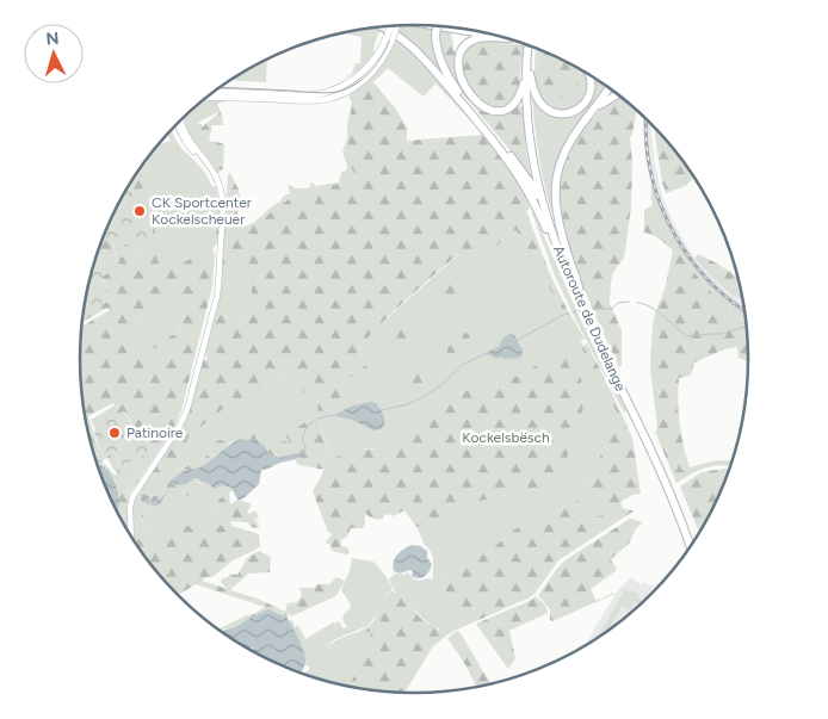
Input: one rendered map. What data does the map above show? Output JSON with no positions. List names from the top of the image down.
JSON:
{
  "streets": {
    "highway": ["Autoroute de Dudelange"]
  },
  "parks": ["Kockelsbësch"],
  "places": ["CK Sportcenter Kockelscheuer", "Patinoire"],
  "north": "top"
}
